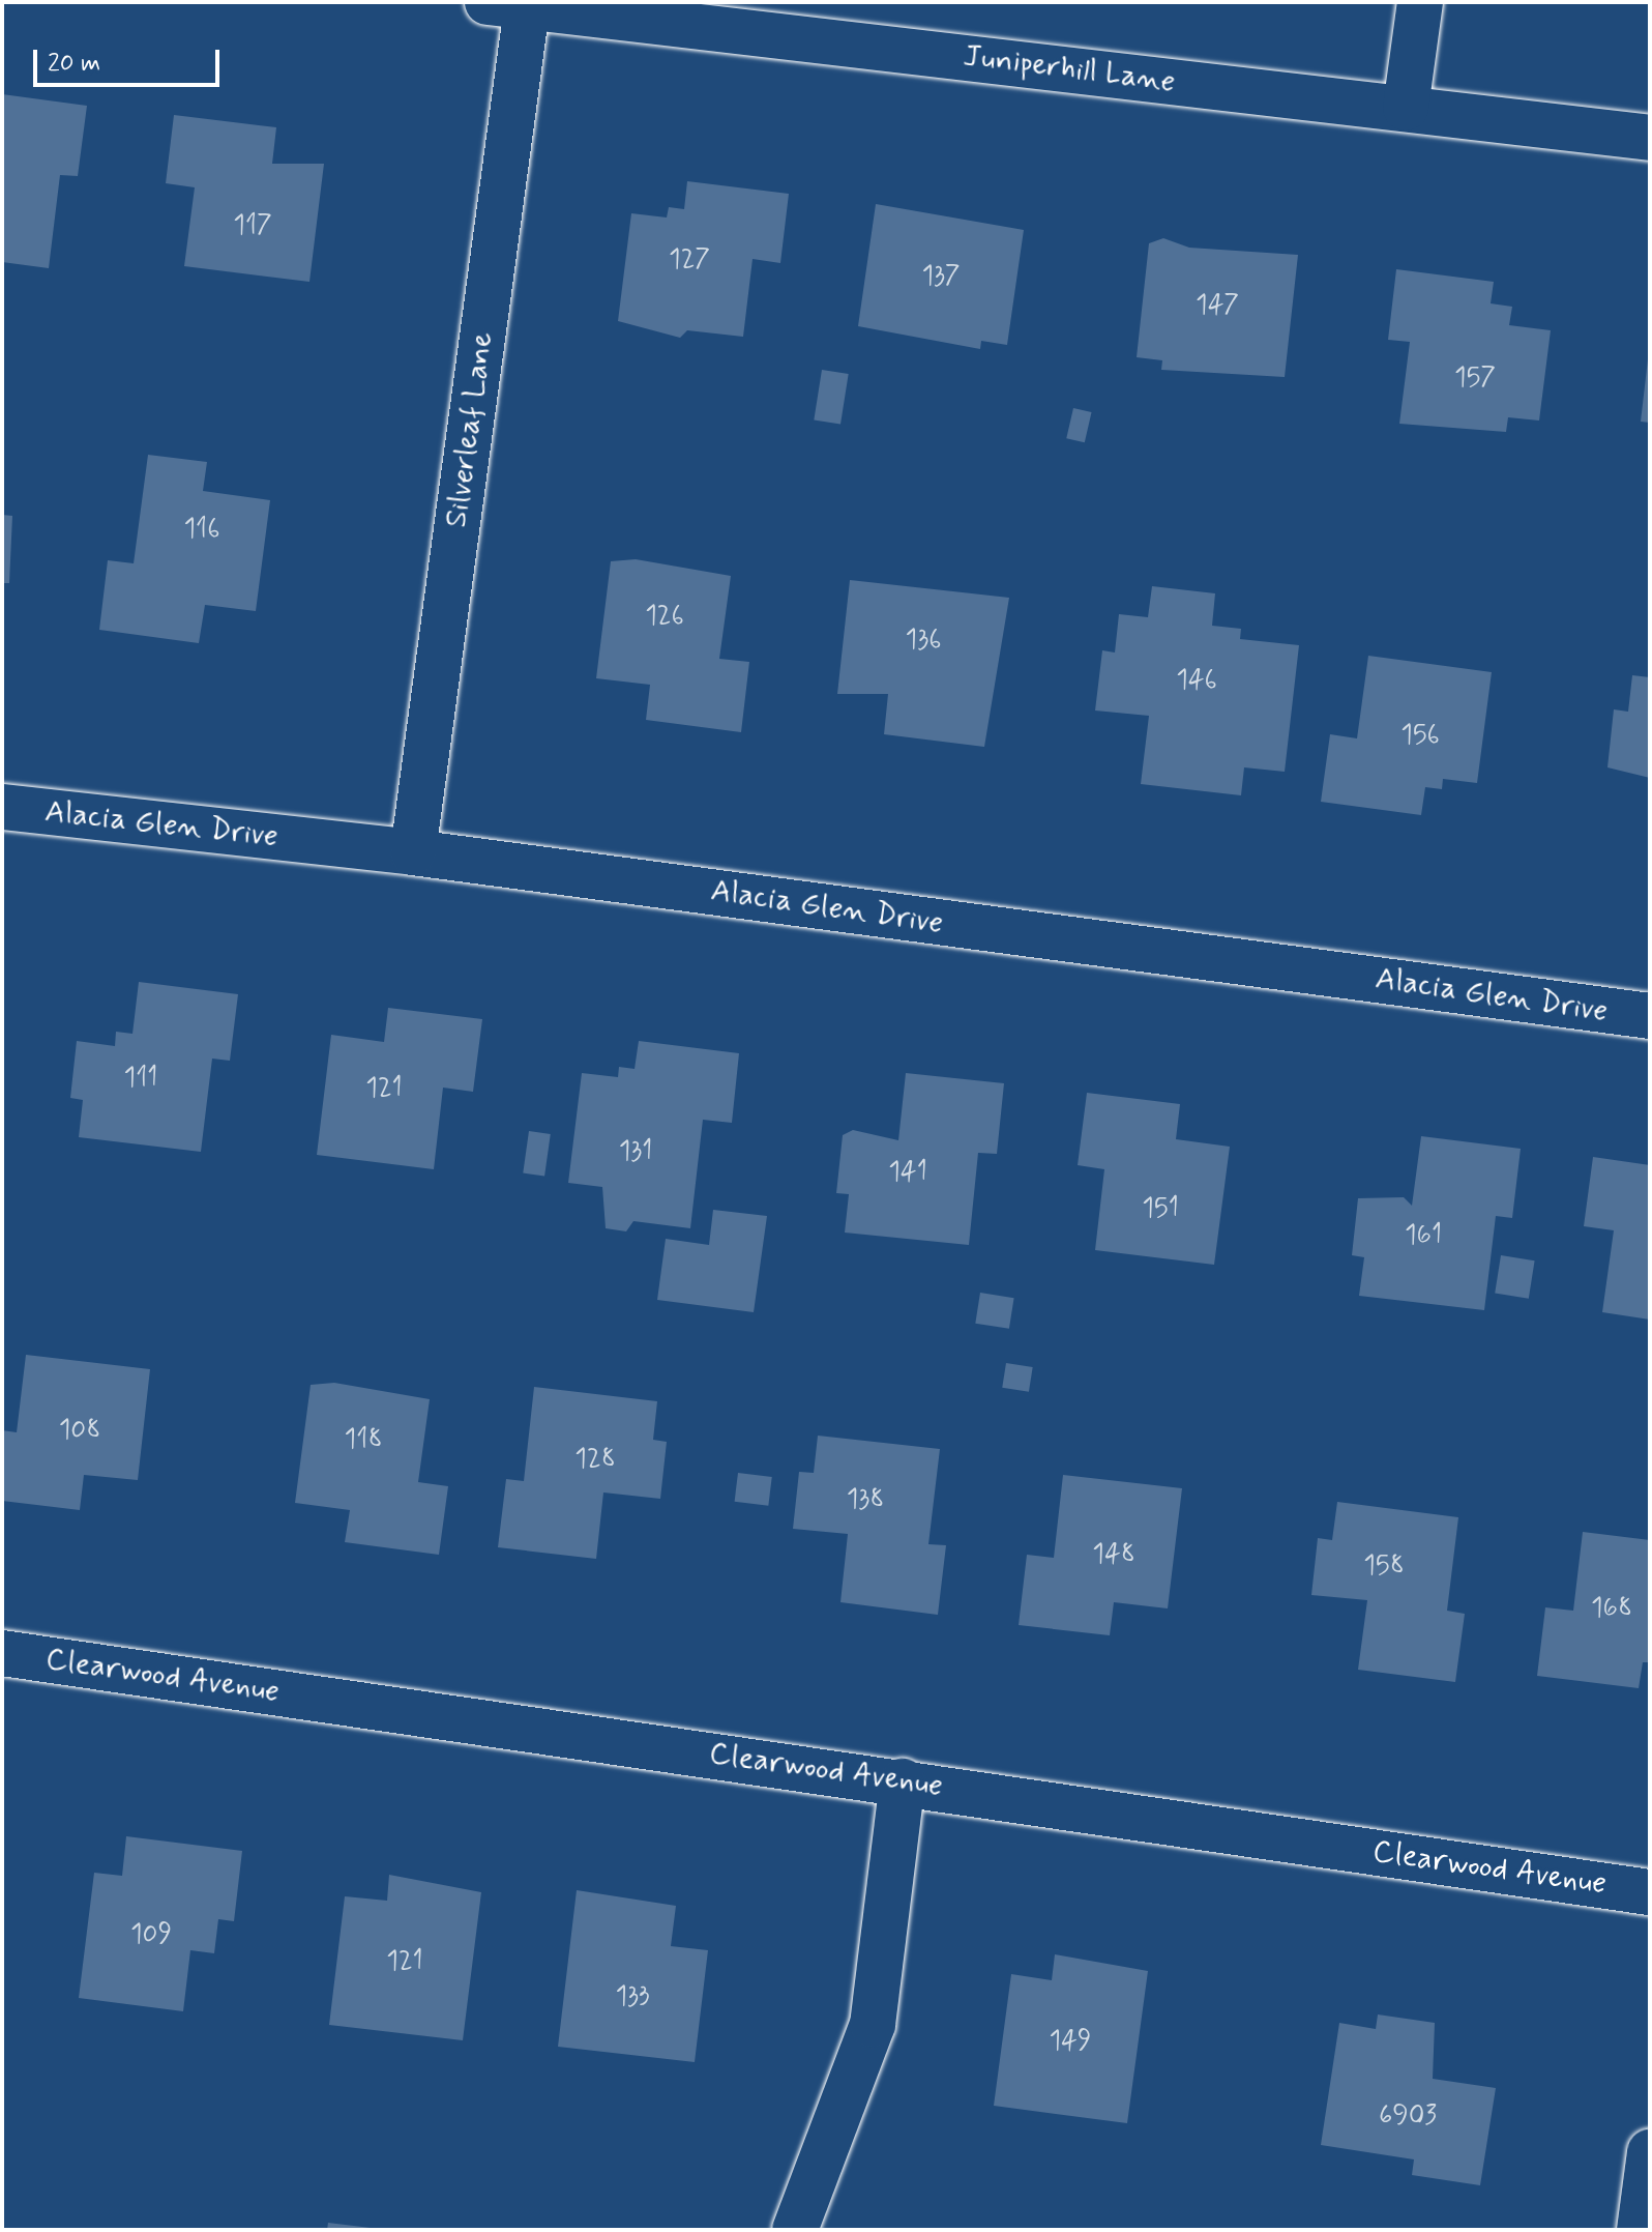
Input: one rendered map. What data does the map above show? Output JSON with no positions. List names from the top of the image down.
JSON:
{
  "streets": {
    "street": [
      "Juniperhill Lane",
      "Silverleaf Lane",
      "Alacia Glen Drive",
      "Clearwood Avenue"
    ]
  },
  "crossings": [
    ["Juniperhill Lane", "Silverleaf Lane"],
    ["Silverleaf Lane", "Alacia Glen Drive"]
  ],
  "house_numbers": [
    "117",
    "127",
    "137",
    "147",
    "157",
    "116",
    "126",
    "136",
    "146",
    "156",
    "111",
    "121",
    "131",
    "141",
    "151",
    "161",
    "108",
    "118",
    "128",
    "138",
    "148",
    "158",
    "168",
    "109",
    "121",
    "133",
    "149",
    "6903"
  ],
  "scale_bar": "20 m"
}
